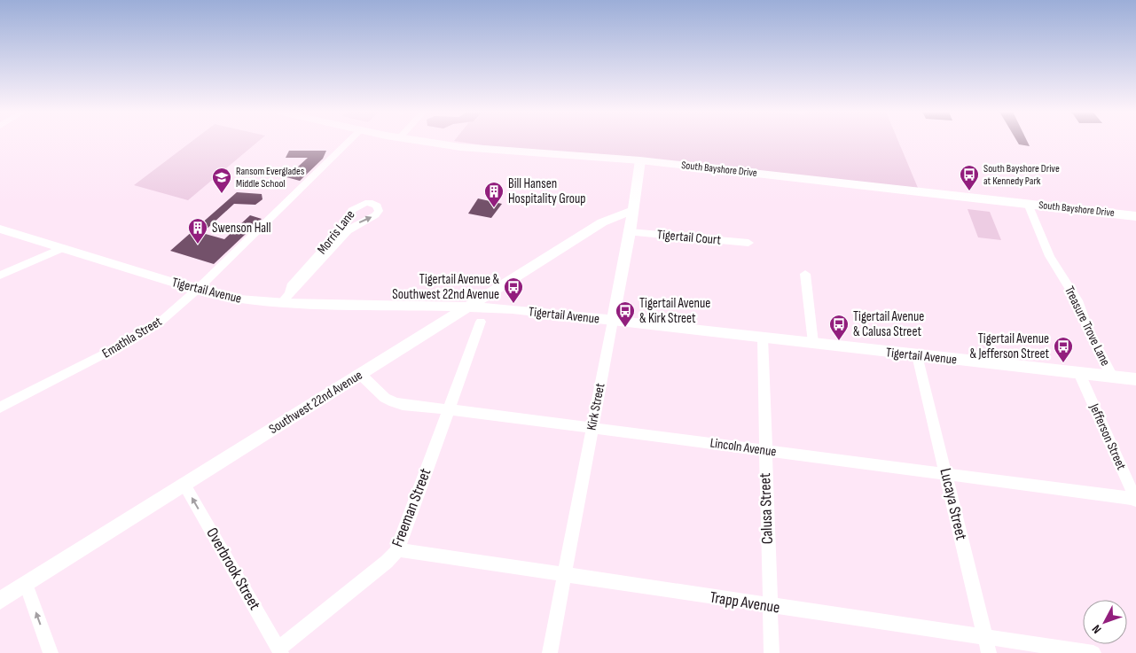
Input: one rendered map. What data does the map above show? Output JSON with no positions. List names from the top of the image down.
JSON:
{
  "streets": {
    "main road": ["South Bayshore Drive"],
    "street": [
      "Morris Lane",
      "Tigertail Court",
      "Tigertail Avenue",
      "Treasure Trove Lane",
      "Emathla Street",
      "Southwest 22nd Avenue",
      "Kirk Street",
      "Jefferson Street",
      "Lincoln Avenue",
      "Lucaya Street",
      "Freeman Street",
      "Calusa Street",
      "Overbrook Street",
      "Trapp Avenue"
    ]
  },
  "crossings": [
    ["South Bayshore Drive", "Treasure Trove Lane"],
    ["South Bayshore Drive", "Kirk Street"],
    ["Morris Lane", "Tigertail Avenue"],
    ["Tigertail Court", "Kirk Street"],
    ["Tigertail Avenue", "Treasure Trove Lane"],
    ["Tigertail Avenue", "Emathla Street"],
    ["Tigertail Avenue", "Southwest 22nd Avenue"],
    ["Tigertail Avenue", "Kirk Street"],
    ["Tigertail Avenue", "Jefferson Street"],
    ["Tigertail Avenue", "Lucaya Street"],
    ["Tigertail Avenue", "Calusa Street"],
    ["Southwest 22nd Avenue", "Kirk Street"],
    ["Southwest 22nd Avenue", "Lincoln Avenue"],
    ["Southwest 22nd Avenue", "Overbrook Street"],
    ["Kirk Street", "Lincoln Avenue"],
    ["Kirk Street", "Trapp Avenue"],
    ["Jefferson Street", "Lincoln Avenue"],
    ["Lincoln Avenue", "Lucaya Street"],
    ["Lincoln Avenue", "Freeman Street"],
    ["Lincoln Avenue", "Calusa Street"],
    ["Lucaya Street", "Trapp Avenue"],
    ["Freeman Street", "Overbrook Street"],
    ["Freeman Street", "Trapp Avenue"],
    ["Calusa Street", "Trapp Avenue"]
  ],
  "one_way": ["Overbrook Street"],
  "places": {
    "bus stop": [
      "South Bayshore Drive at Kennedy Park",
      "Tigertail Avenue & Southwest 22nd Avenue",
      "Tigertail Avenue & Kirk Street",
      "Tigertail Avenue & Calusa Street",
      "Tigertail Avenue & Jefferson Street"
    ],
    "school or university": ["Ransom Everglades Middle School"],
    "building": ["Bill Hansen Hospitality Group", "Swenson Hall"]
  },
  "north": "bottom left"
}
